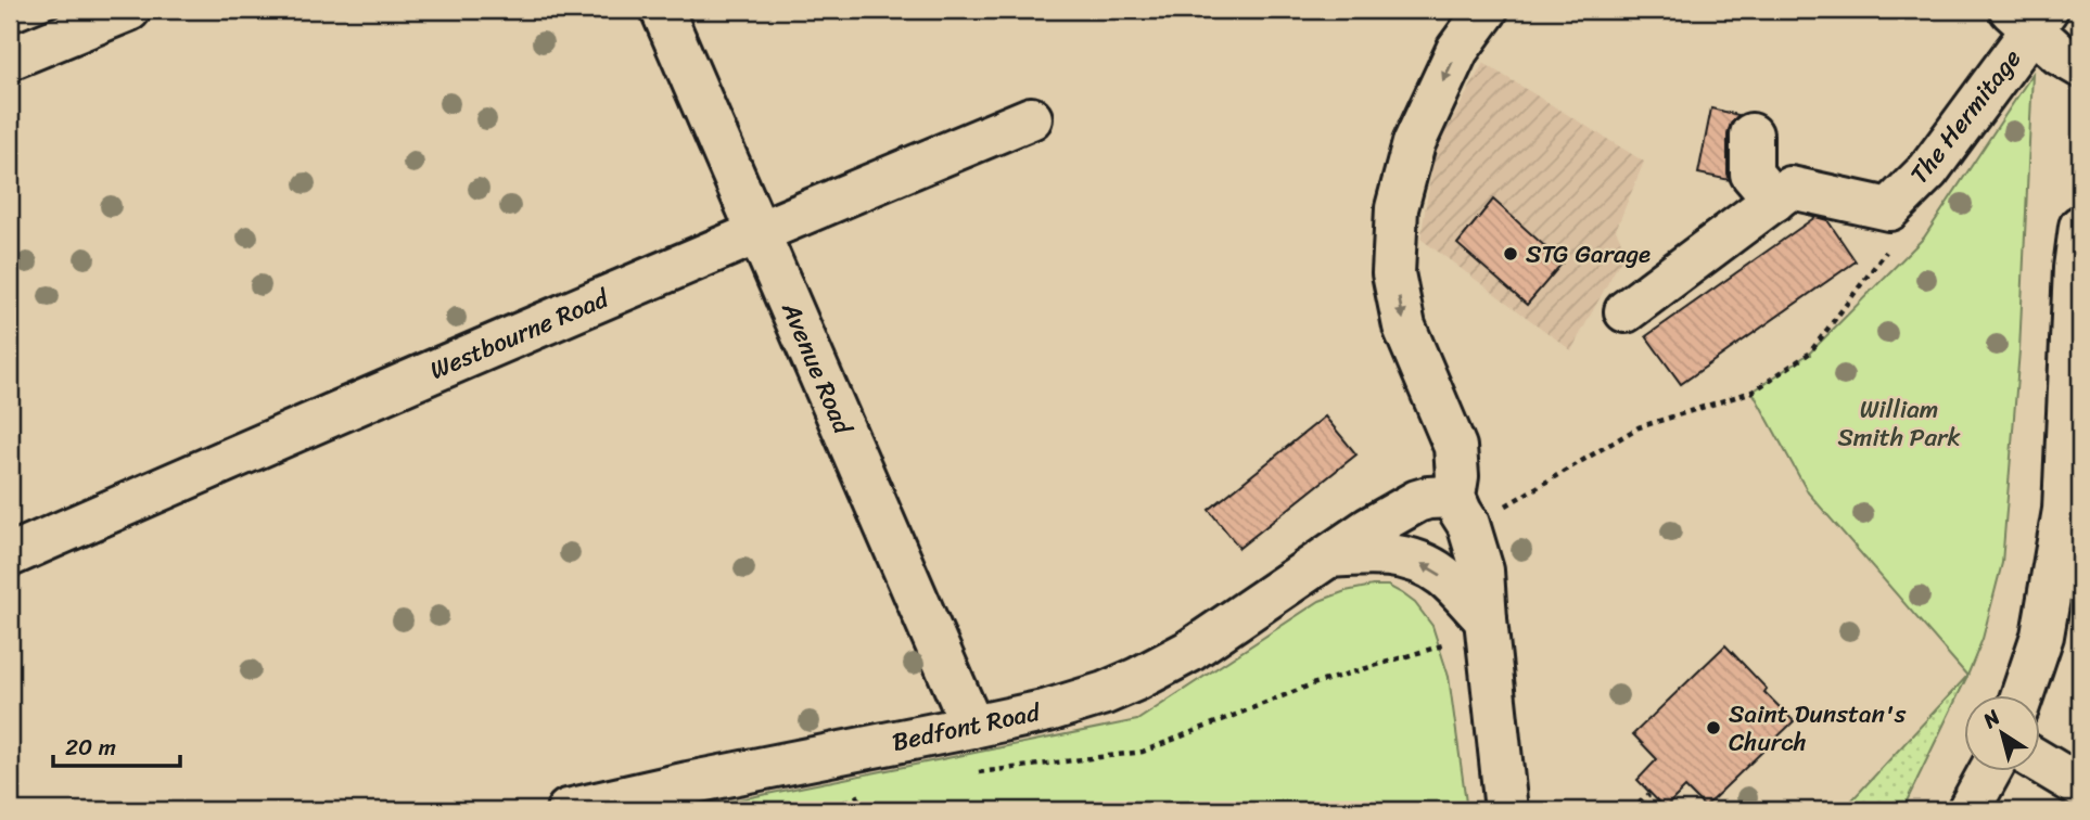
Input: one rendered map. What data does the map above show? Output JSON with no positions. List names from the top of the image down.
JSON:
{
  "streets": {
    "street": [
      "The Hermitage",
      "Westbourne Road",
      "Avenue Road",
      "Bedfont Road"
    ]
  },
  "crossings": [
    ["Westbourne Road", "Avenue Road"],
    ["Avenue Road", "Bedfont Road"]
  ],
  "parks": ["William Smith Park"],
  "places": ["STG Garage", "Saint Dunstan's Church"],
  "scale_bar": "20 m",
  "north": "top left"
}
